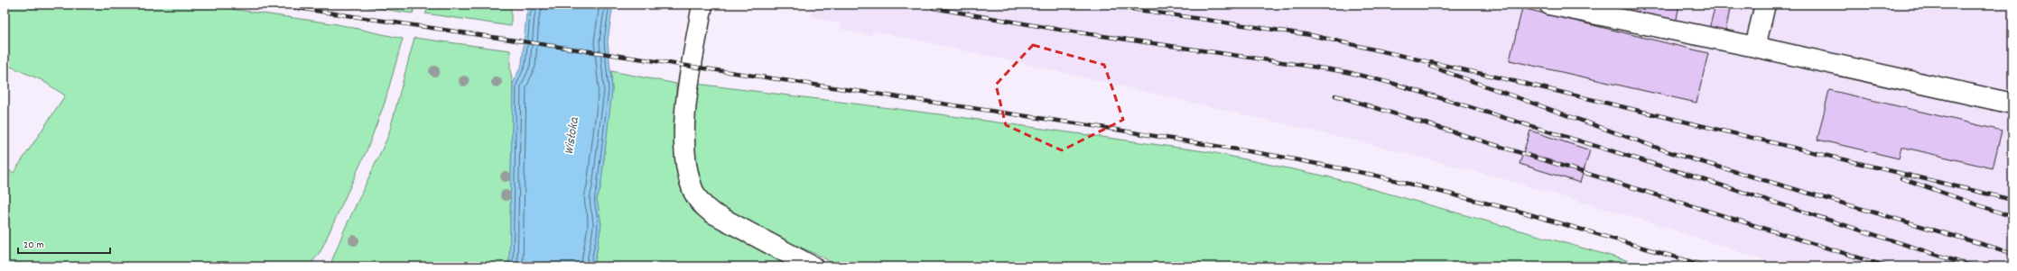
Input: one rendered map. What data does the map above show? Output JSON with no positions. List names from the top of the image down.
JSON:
{
  "water": ["Wisłoka"],
  "scale_bar": "20 m"
}
